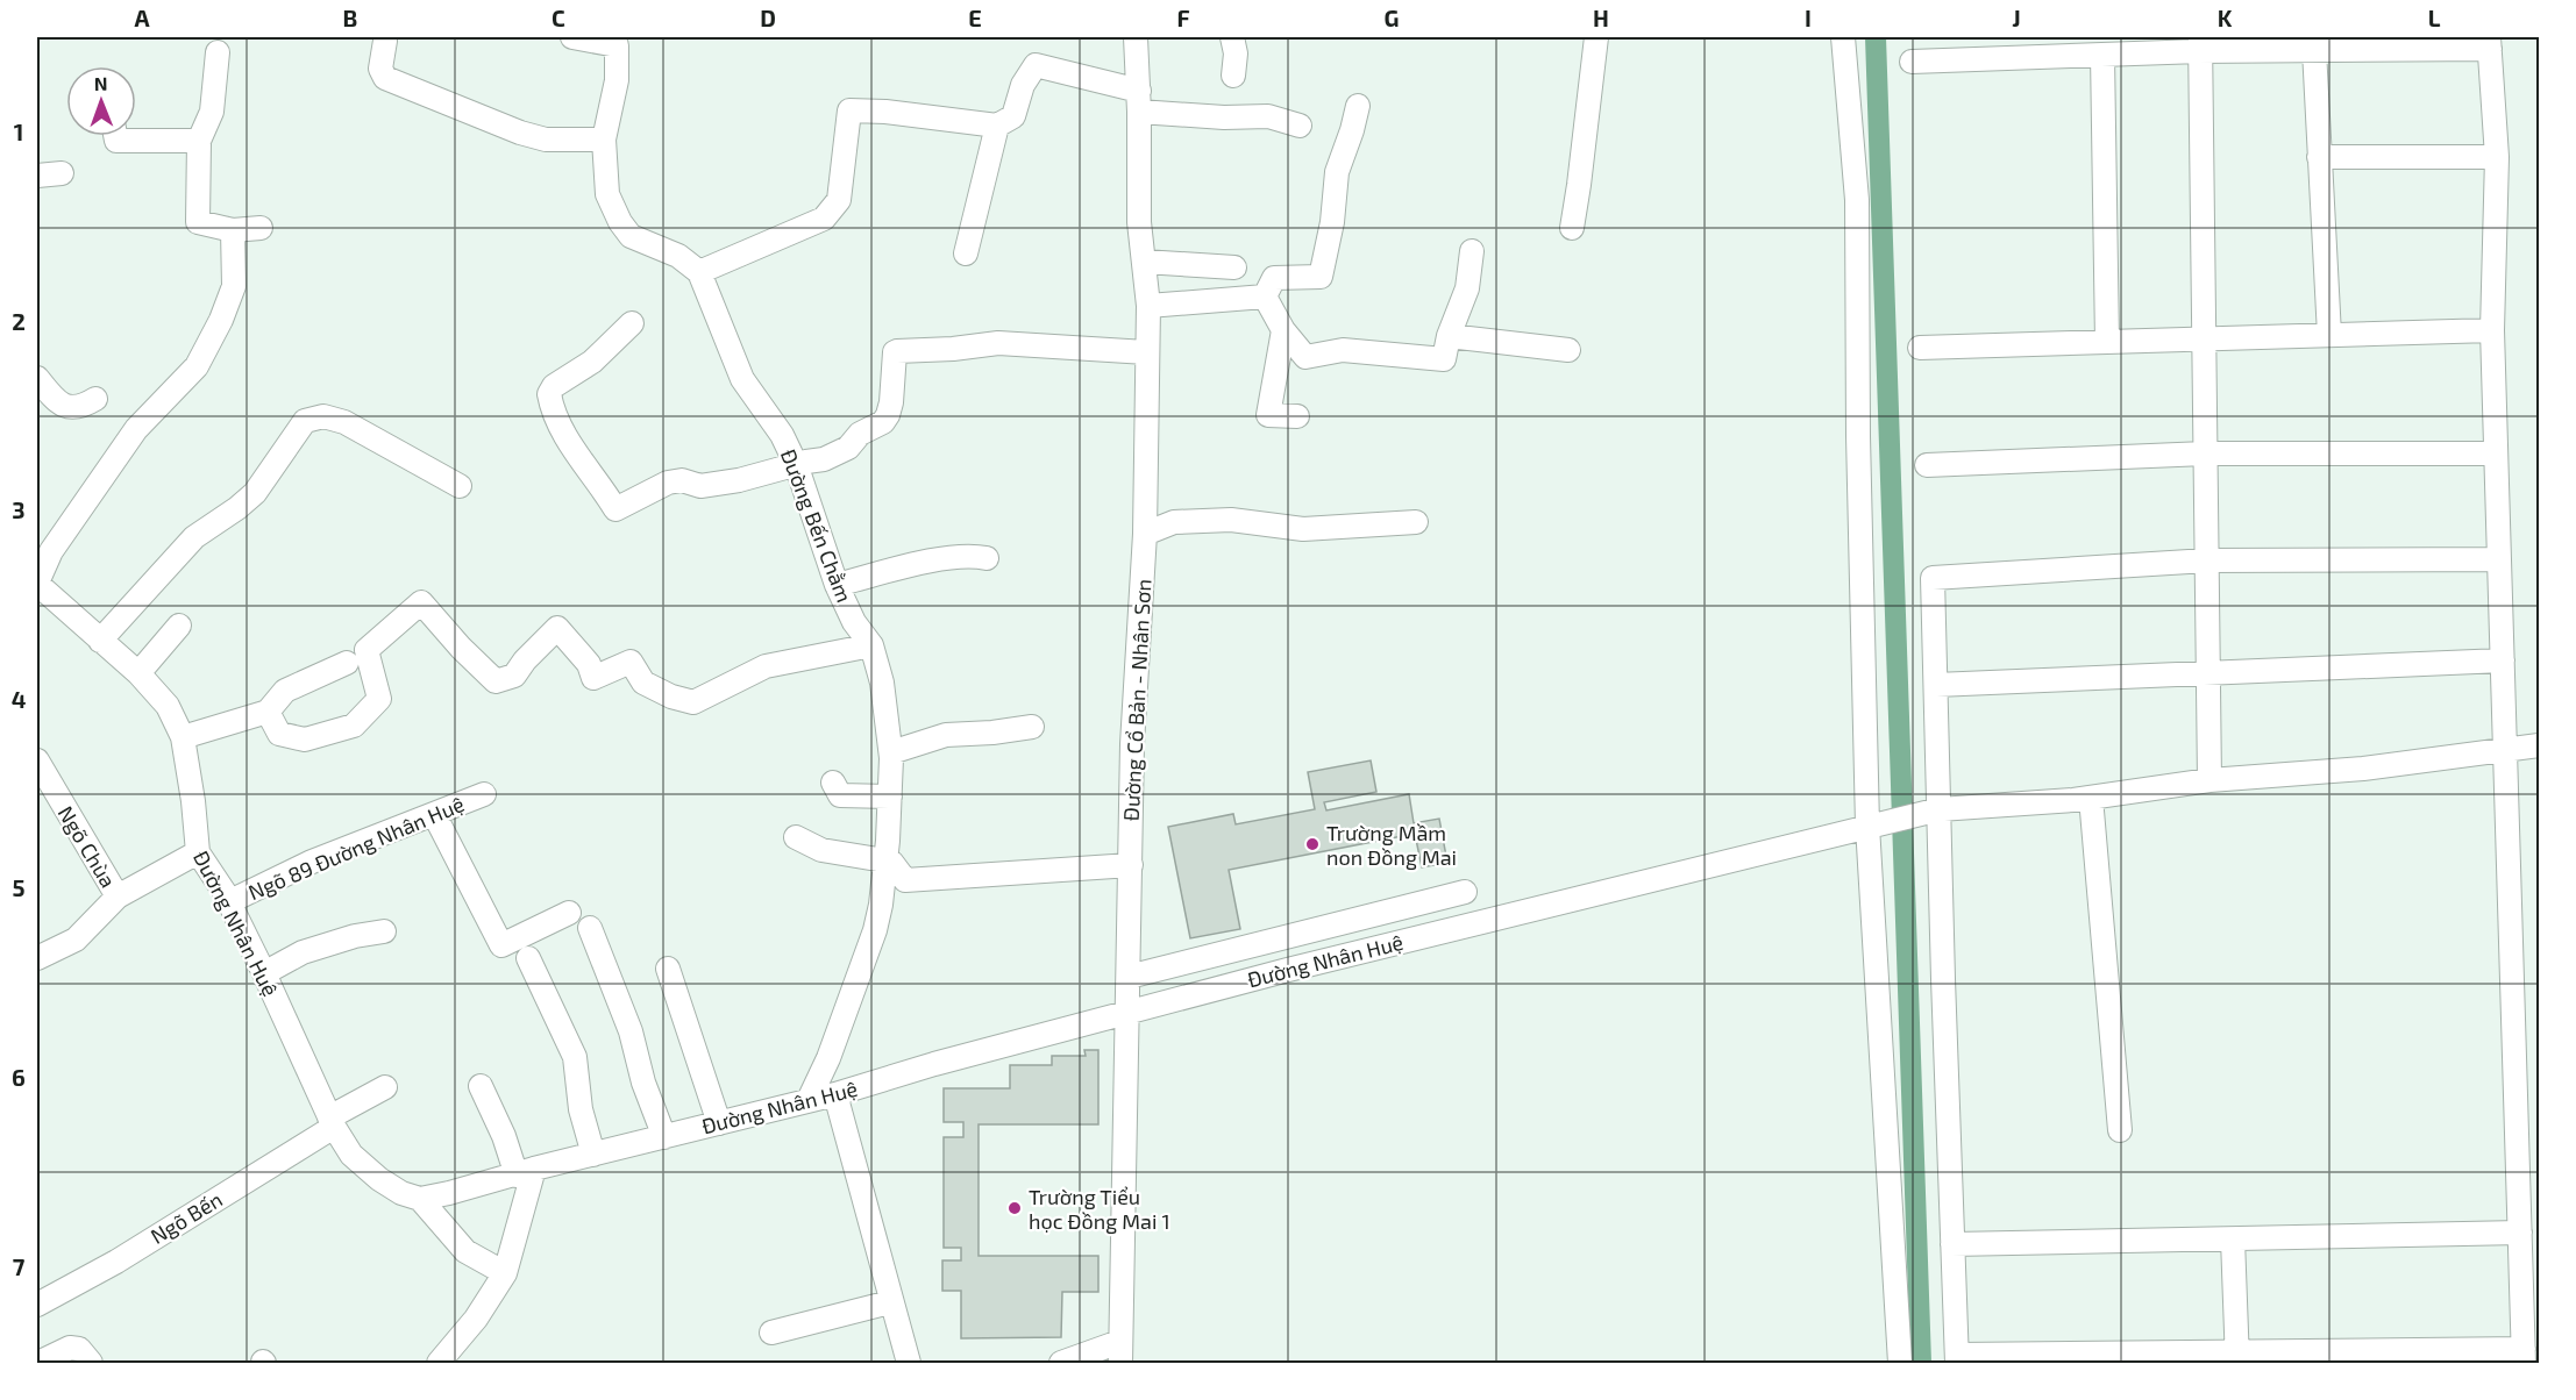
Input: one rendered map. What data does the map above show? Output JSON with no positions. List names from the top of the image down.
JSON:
{
  "streets": {
    "street": [
      "Đường Bến Chằm",
      "Đường Cổ Bản - Nhân Sơn",
      "Ngõ Chùa",
      "Ngõ 89 Đường Nhân Huệ",
      "Đường Nhân Huệ",
      "Ngõ Bến"
    ]
  },
  "crossings": [
    ["Đường Bến Chằm", "Đường Nhân Huệ"],
    ["Đường Cổ Bản - Nhân Sơn", "Đường Nhân Huệ"],
    ["Ngõ Chùa", "Đường Nhân Huệ"],
    ["Ngõ 89 Đường Nhân Huệ", "Đường Nhân Huệ"],
    ["Đường Nhân Huệ", "Ngõ Bến"]
  ],
  "places": ["Trường Mầm non Đồng Mai", "Trường Tiểu học Đồng Mai 1"],
  "north": "top",
  "grid": {
    "columns": [
      "A",
      "B",
      "C",
      "D",
      "E",
      "F",
      "G",
      "H",
      "I",
      "J",
      "K",
      "L"
    ],
    "rows": [
      "1",
      "2",
      "3",
      "4",
      "5",
      "6",
      "7"
    ]
  }
}
